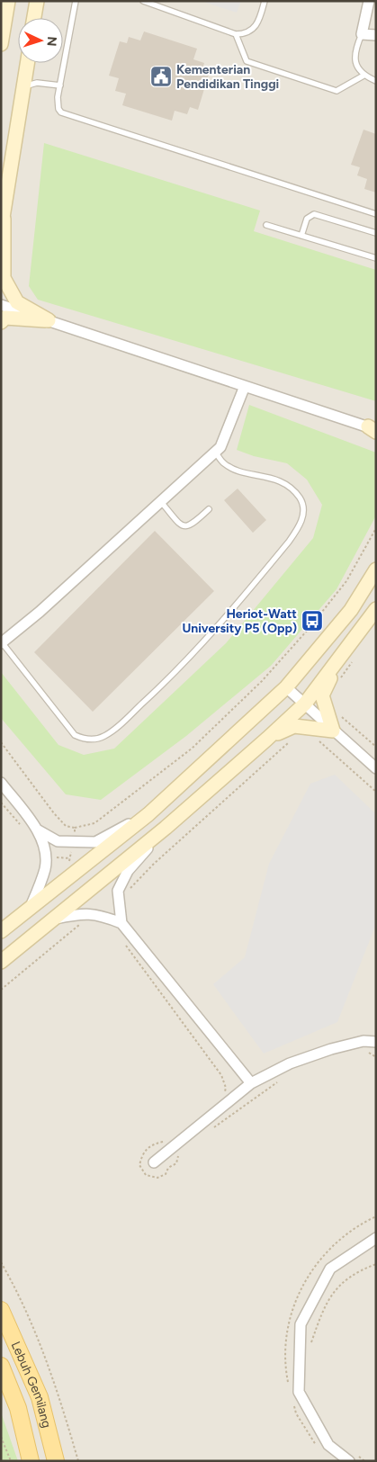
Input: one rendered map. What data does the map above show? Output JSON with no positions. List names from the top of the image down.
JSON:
{
  "streets": {
    "main road": ["Lebuh Gemilang"]
  },
  "places": {
    "public building": ["Kementerian Pendidikan Tinggi"],
    "bus stop": ["Heriot-Watt University P5 (Opp)"]
  },
  "north": "right"
}
